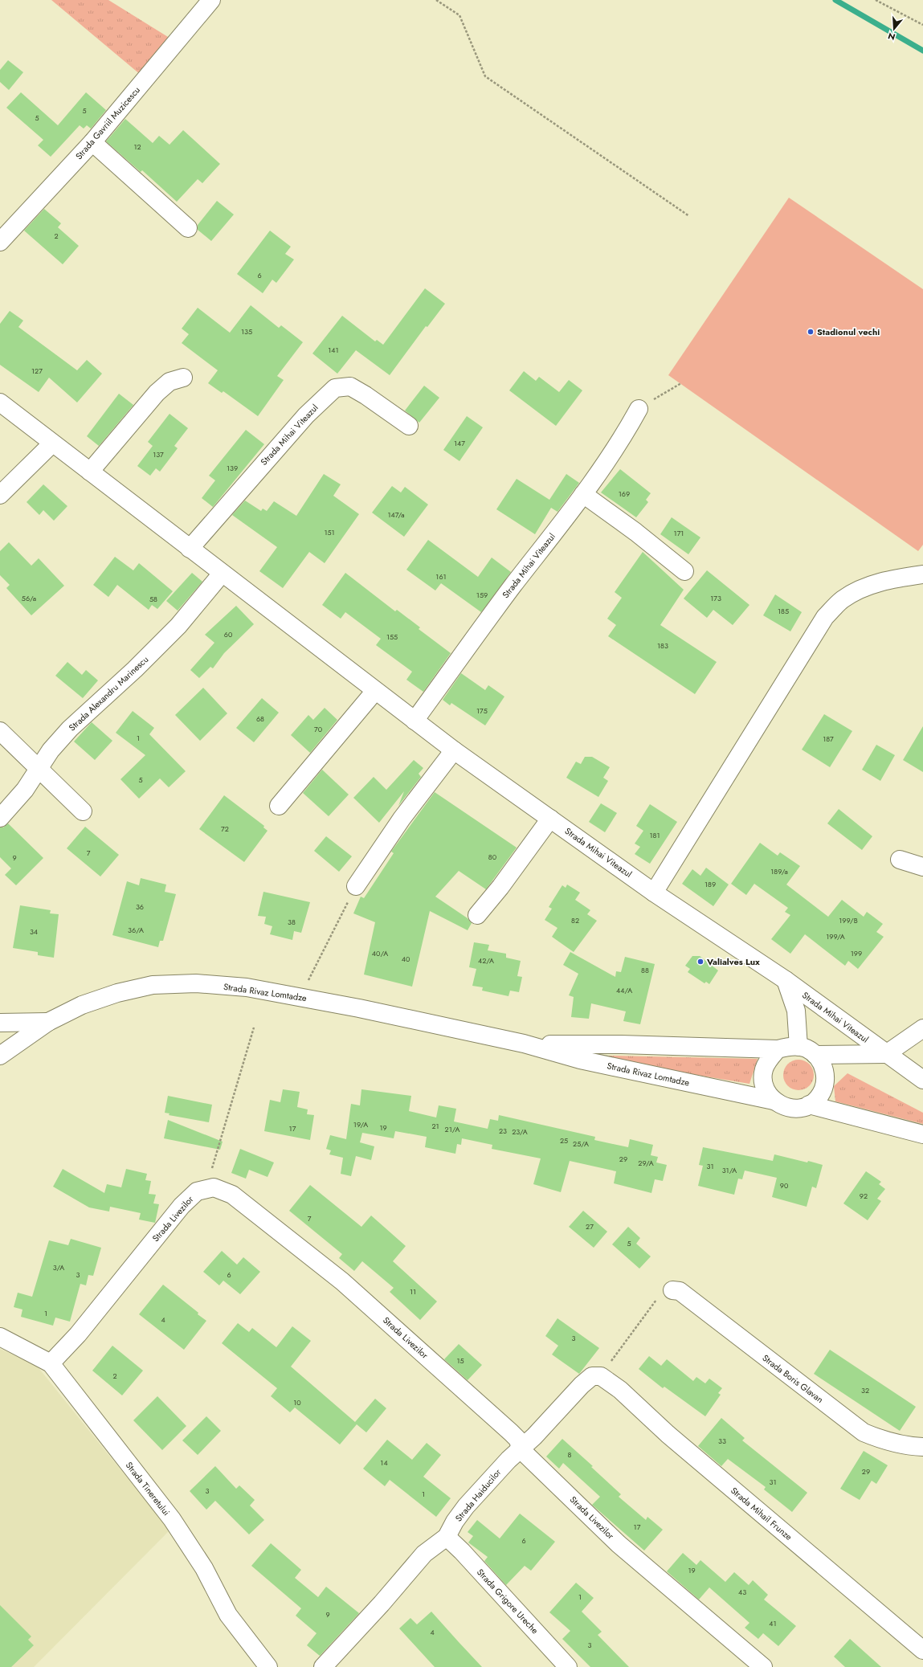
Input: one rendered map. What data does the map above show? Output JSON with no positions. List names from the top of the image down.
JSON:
{
  "streets": {
    "street": [
      "Strada Gavriil Muzicescu",
      "Strada Mihai Viteazul",
      "Strada Alexandru Marinescu",
      "Strada Rivaz Lomtadze",
      "Strada Livezilor",
      "Strada Boris Glavan",
      "Strada Tineretului",
      "Strada Haiducilor",
      "Strada Mihail Frunze",
      "Strada Grigore Ureche"
    ]
  },
  "crossings": [
    ["Strada Mihai Viteazul", "Strada Alexandru Marinescu"],
    ["Strada Mihai Viteazul", "Strada Rivaz Lomtadze"],
    ["Strada Livezilor", "Strada Tineretului"],
    ["Strada Livezilor", "Strada Haiducilor"],
    ["Strada Haiducilor", "Strada Mihail Frunze"],
    ["Strada Haiducilor", "Strada Grigore Ureche"]
  ],
  "places": ["Stadionul vechi", "Valialves Lux"],
  "house_numbers": [
    "5",
    "5",
    "12",
    "2",
    "6",
    "135",
    "141",
    "127",
    "147",
    "137",
    "139",
    "169",
    "147/a",
    "151",
    "171",
    "161",
    "159",
    "56/a",
    "173",
    "58",
    "185",
    "60",
    "155",
    "183",
    "175",
    "68",
    "70",
    "1",
    "187",
    "5",
    "72",
    "181",
    "7",
    "80",
    "9",
    "189/a",
    "189",
    "36",
    "82",
    "199/B",
    "38",
    "36/A",
    "34",
    "199/A",
    "40/A",
    "199",
    "40",
    "42/A",
    "88",
    "44/A",
    "19/A",
    "21",
    "19",
    "17",
    "21/A",
    "23",
    "23/A",
    "25",
    "25/A",
    "29",
    "29/A",
    "31",
    "31/A",
    "90",
    "92",
    "7",
    "27",
    "5",
    "3/A",
    "3",
    "6",
    "11",
    "1",
    "4",
    "3",
    "15",
    "2",
    "32",
    "10",
    "33",
    "8",
    "14",
    "29",
    "31",
    "3",
    "1",
    "17",
    "6",
    "19",
    "43",
    "1",
    "9",
    "41",
    "4",
    "3"
  ],
  "north": "bottom"
}
